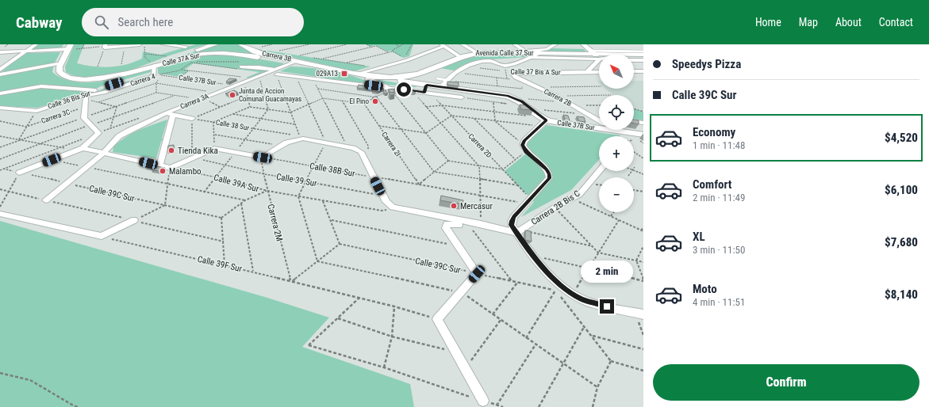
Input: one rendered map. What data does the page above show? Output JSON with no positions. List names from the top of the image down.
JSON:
{
  "streets": {
    "main road": [
      "Avenida Calle 37 Sur",
      "Carrera 3B",
      "Calle 37A Sur",
      "Calle 37B Sur"
    ],
    "street": [
      "Calle 37 Bis A Sur",
      "Carrera 4",
      "Carrera 2B",
      "Calle 36 Bis Sur",
      "Carrera 3A",
      "Carrera 2B Bis C"
    ],
    "path": [
      "Carrera 3C",
      "Calle 38 Sur",
      "Carrera 2I",
      "Carrera 2D",
      "Calle 38B Sur",
      "Calle 39 Sur",
      "Calle 39A Sur",
      "Calle 39C Sur",
      "Carrera 2M",
      "Calle 39F Sur"
    ]
  },
  "crossings": [
    ["Avenida Calle 37 Sur", "Carrera 3B"],
    ["Avenida Calle 37 Sur", "Calle 37A Sur"],
    ["Carrera 3B", "Calle 37A Sur"],
    ["Calle 37A Sur", "Carrera 4"],
    ["Calle 37A Sur", "Calle 37B Sur"],
    ["Calle 37A Sur", "Calle 36 Bis Sur"],
    ["Calle 37A Sur", "Carrera 3A"],
    ["Calle 37 Bis A Sur", "Carrera 2B"],
    ["Carrera 4", "Calle 37B Sur"],
    ["Carrera 4", "Calle 36 Bis Sur"],
    ["Calle 37B Sur", "Carrera 2B"],
    ["Calle 37B Sur", "Calle 36 Bis Sur"],
    ["Calle 37B Sur", "Carrera 3A"],
    ["Carrera 3A", "Calle 39C Sur"],
    ["Carrera 2I", "Calle 38B Sur"],
    ["Carrera 2D", "Calle 38B Sur"],
    ["Calle 38B Sur", "Carrera 2M"],
    ["Calle 39 Sur", "Carrera 2M"],
    ["Calle 39A Sur", "Carrera 2M"],
    ["Carrera 2M", "Calle 39F Sur"]
  ],
  "places": {
    "transit": ["029A13"],
    "other": [
      "Junta de Accion Comunal Guacamayas",
      "El Pino",
      "Tienda Kika",
      "Malambo",
      "Mercasur"
    ]
  },
  "north": "top left",
  "page": {
    "header": "Cabway",
    "search": "Search here",
    "nav": [
      "Home",
      "Map",
      "About",
      "Contact"
    ],
    "banner": ["Speedys Pizza", "Calle 39C Sur"],
    "map_buttons": ["+", "−"],
    "list": [
      {
        "name": "Economy",
        "note": "1 min · 11:48",
        "value": "$4,520"
      },
      {
        "name": "Comfort",
        "note": "2 min · 11:49",
        "value": "$6,100"
      },
      {
        "name": "XL",
        "note": "3 min · 11:50",
        "value": "$7,680"
      },
      {
        "name": "Moto",
        "note": "4 min · 11:51",
        "value": "$8,140"
      }
    ],
    "bubble": "2 min",
    "buttons": "Confirm"
  }
}
